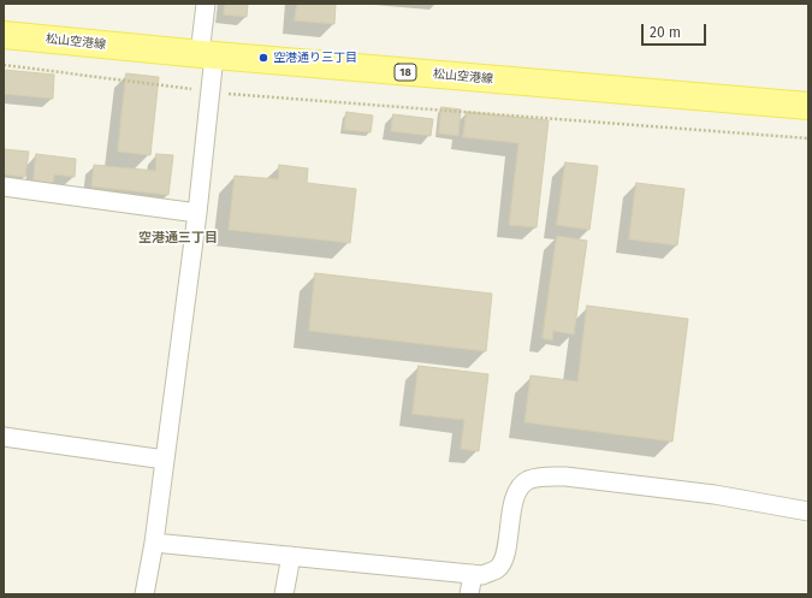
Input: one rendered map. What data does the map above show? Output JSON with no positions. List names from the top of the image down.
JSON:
{
  "streets": {
    "main road": ["松山空港線", "18"]
  },
  "districts": ["空港通三丁目"],
  "places": ["空港通り三丁目"],
  "scale_bar": "20 m"
}
